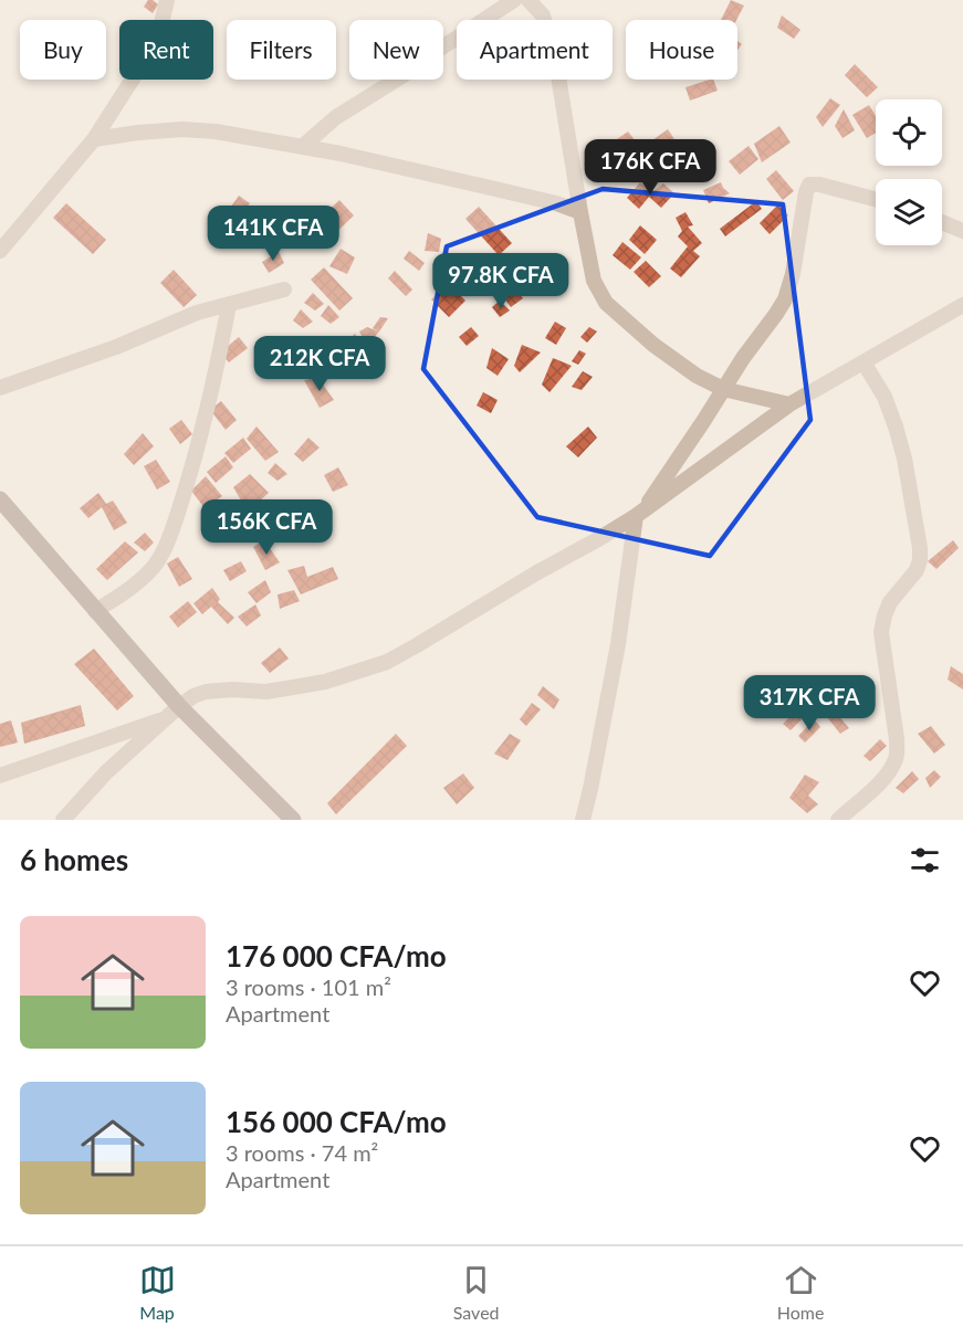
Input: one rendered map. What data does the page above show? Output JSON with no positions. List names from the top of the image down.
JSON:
{
  "page": {
    "chip": [
      "Buy",
      "Rent",
      "Filters",
      "New",
      "Apartment",
      "House"
    ],
    "price": [
      "176K CFA",
      "141K CFA",
      "97.8K CFA",
      "212K CFA",
      "156K CFA",
      "317K CFA"
    ],
    "heading": "6 homes",
    "list": [
      {
        "name": "176 000 CFA/mo",
        "note": "3 rooms · 101 m² · Apartment"
      },
      {
        "name": "156 000 CFA/mo",
        "note": "3 rooms · 74 m² · Apartment"
      }
    ],
    "tabs": ["Map", "Saved", "Home"]
  }
}
